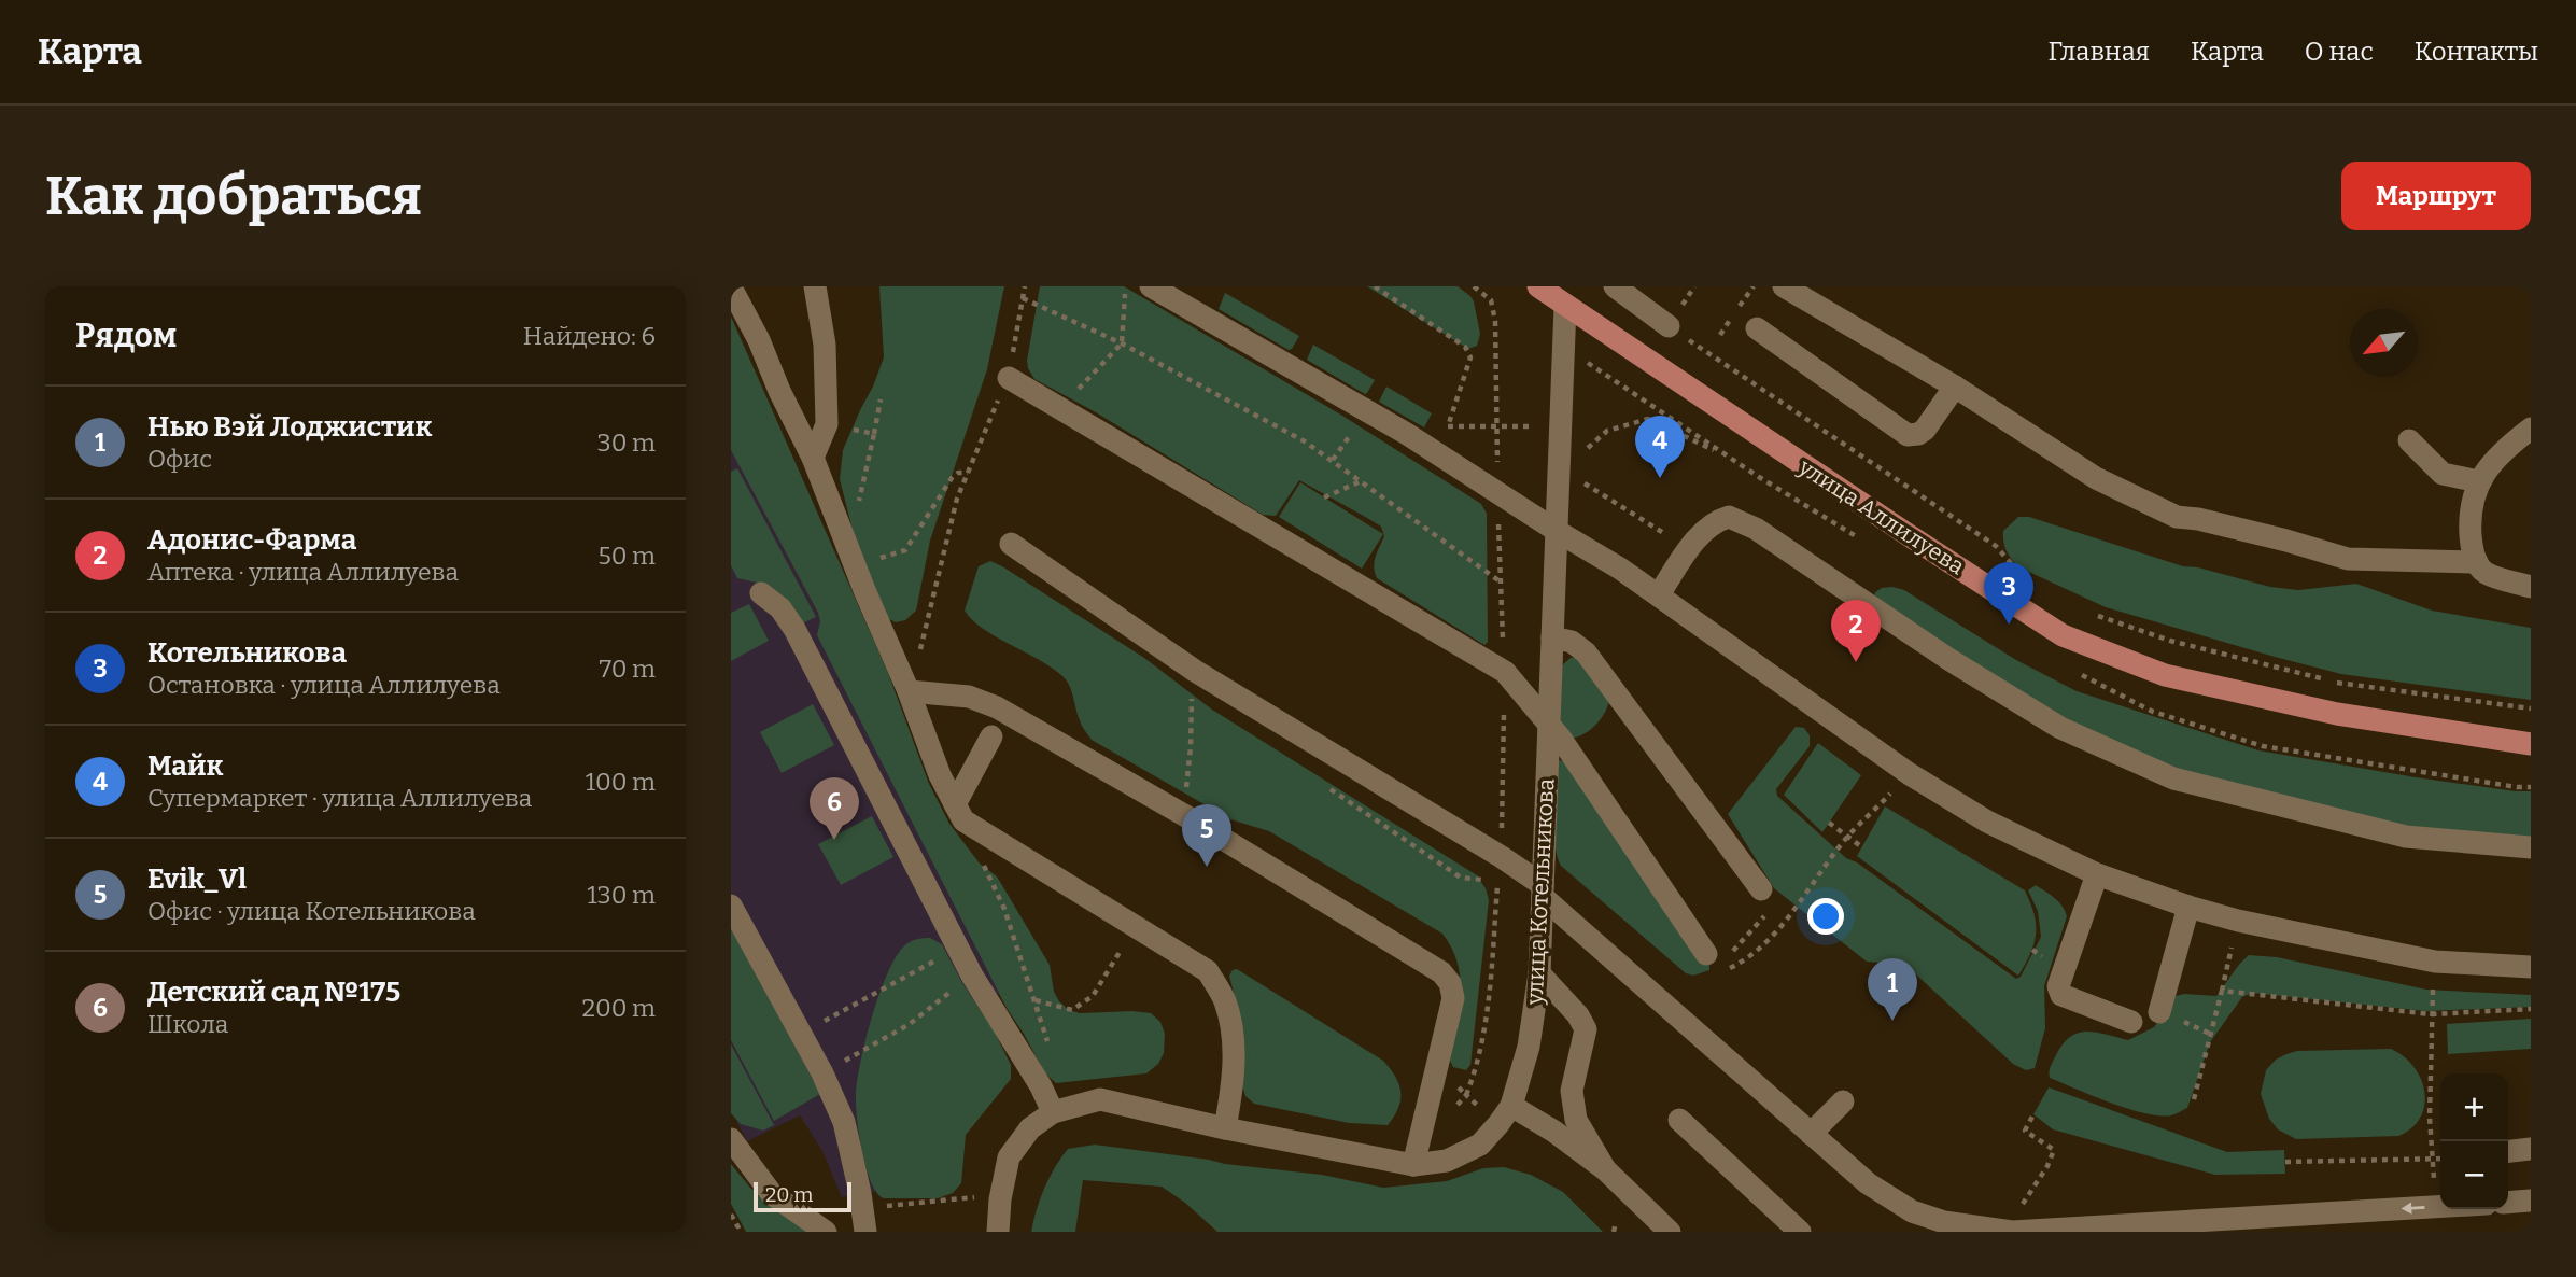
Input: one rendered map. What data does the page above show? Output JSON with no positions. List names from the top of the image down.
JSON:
{
  "streets": {
    "main road": ["улица Аллилуева"],
    "street": ["улица Котельникова"]
  },
  "crossings": [
    ["улица Аллилуева", "улица Котельникова"]
  ],
  "scale_bar": "20 m",
  "north": "bottom left",
  "page": {
    "header": "Карта",
    "nav": [
      "Главная",
      "Карта",
      "О нас",
      "Контакты"
    ],
    "buttons": "Маршрут",
    "title": "Как добраться",
    "heading": ["Рядом", "Найдено: 6"],
    "list": [
      {
        "mark": "1",
        "name": "Нью Вэй Лоджистик",
        "note": "Офис",
        "value": "30 m"
      },
      {
        "mark": "2",
        "name": "Адонис-Фарма",
        "note": "Аптека · улица Аллилуева",
        "value": "50 m"
      },
      {
        "mark": "3",
        "name": "Котельникова",
        "note": "Остановка · улица Аллилуева",
        "value": "70 m"
      },
      {
        "mark": "4",
        "name": "Майк",
        "note": "Супермаркет · улица Аллилуева",
        "value": "100 m"
      },
      {
        "mark": "5",
        "name": "Evik_Vl",
        "note": "Офис · улица Котельникова",
        "value": "130 m"
      },
      {
        "mark": "6",
        "name": "Детский сад №175",
        "note": "Школа",
        "value": "200 m"
      }
    ],
    "pins": [
      "4",
      "3",
      "2",
      "6",
      "5",
      "1"
    ],
    "map_buttons": ["+", "−"],
    "scale": "20 m"
  }
}
